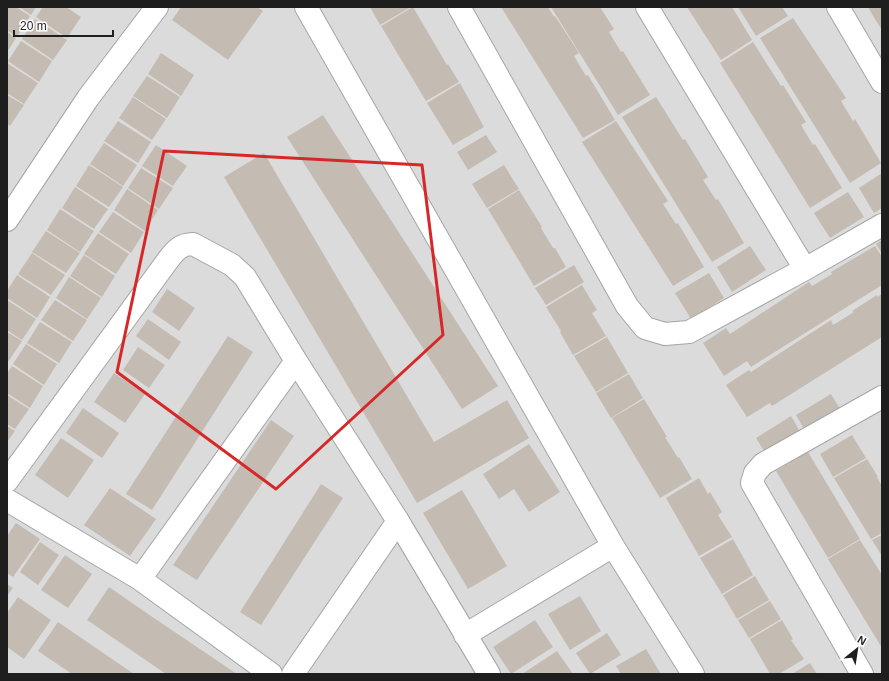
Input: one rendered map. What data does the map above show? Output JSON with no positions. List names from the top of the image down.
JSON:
{
  "scale_bar": "20 m",
  "north": "top right"
}
